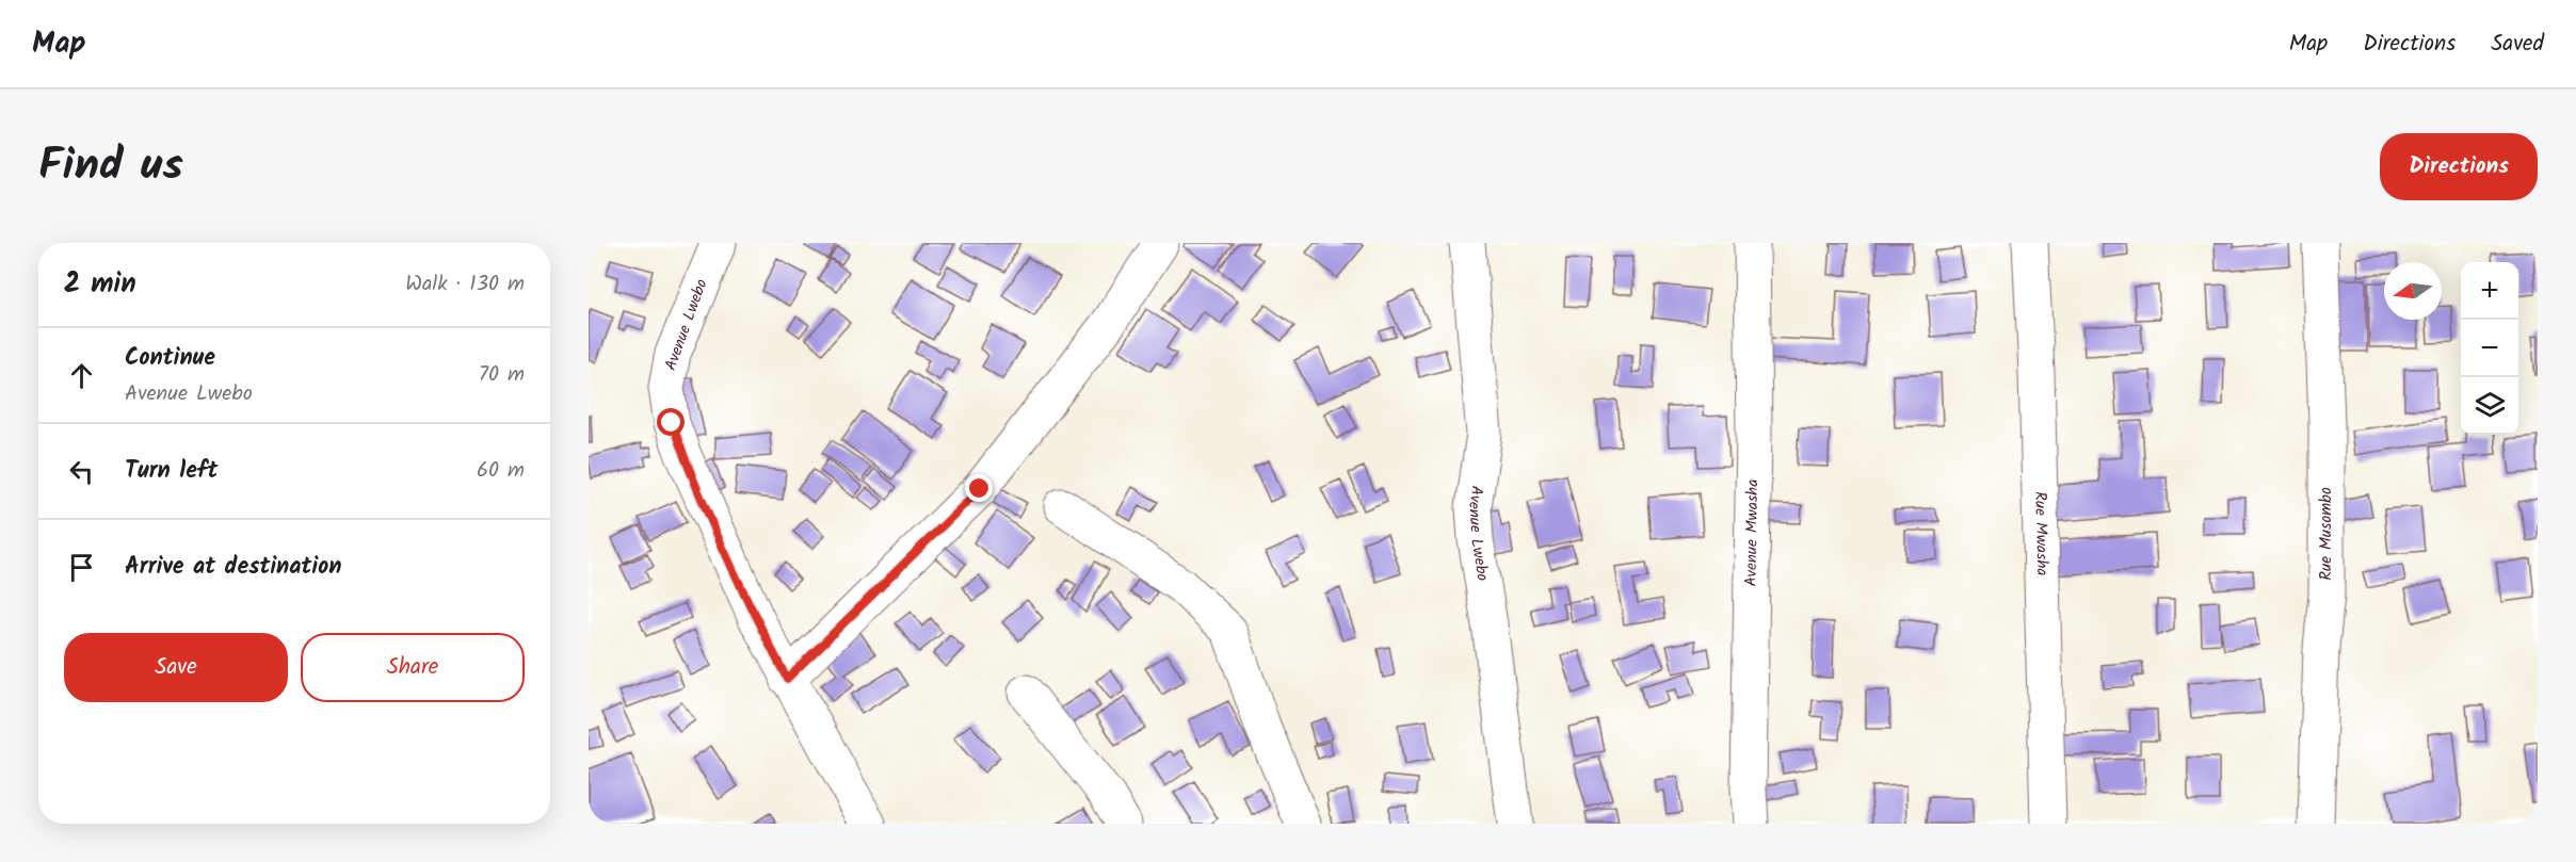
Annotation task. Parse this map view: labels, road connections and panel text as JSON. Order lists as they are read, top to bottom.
{
  "streets": {
    "street": [
      "Avenue Lwebo",
      "Rue Mwasha",
      "Avenue Mwasha",
      "Rue Musombo"
    ]
  },
  "north": "left",
  "page": {
    "header": "Map",
    "nav": ["Map", "Directions", "Saved"],
    "title": "Find us",
    "buttons": [
      "Directions",
      ["Save", "Share"]
    ],
    "heading": ["2 min", "Walk · 130 m"],
    "map_buttons": ["+", "−"],
    "list": [
      ["Continue", "Avenue Lwebo", "70 m"],
      ["Turn left", "60 m"],
      "Arrive at destination"
    ]
  }
}
